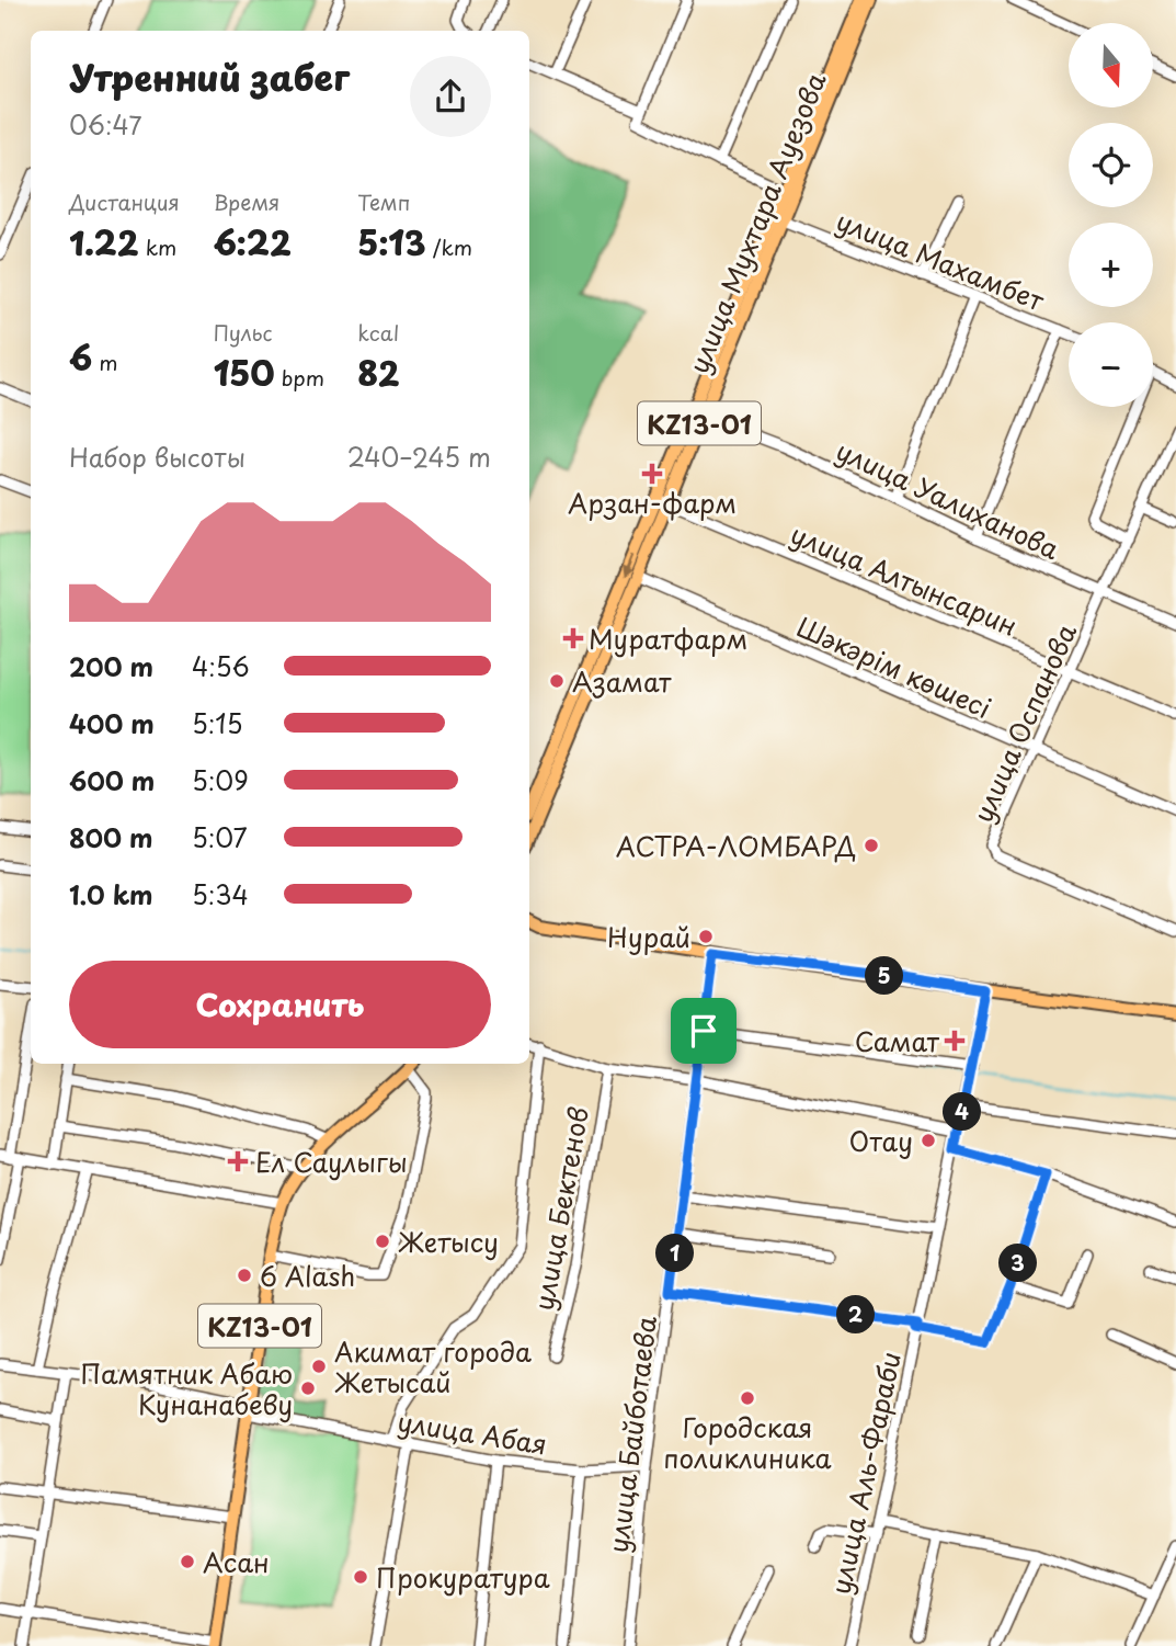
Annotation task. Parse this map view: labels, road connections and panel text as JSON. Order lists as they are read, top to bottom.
{
  "streets": {
    "main road": ["улица Мухтара Ауезова", "KZ13-01"],
    "street": [
      "улица Махамбет",
      "улица Уалиханова",
      "улица Алтынсарин",
      "Шәкәрім көшесі",
      "улица Оспанова",
      "улица Бектенов",
      "улица Абая",
      "улица Байботаева",
      "улица Аль-Фараби"
    ]
  },
  "crossings": [
    ["улица Мухтара Ауезова", "улица Махамбет"],
    ["улица Мухтара Ауезова", "улица Уалиханова"],
    ["улица Мухтара Ауезова", "улица Алтынсарин"],
    ["улица Мухтара Ауезова", "Шәкәрім көшесі"],
    ["KZ13-01", "улица Абая"],
    ["улица Уалиханова", "улица Оспанова"],
    ["улица Алтынсарин", "улица Оспанова"],
    ["Шәкәрім көшесі", "улица Оспанова"],
    ["улица Абая", "улица Байботаева"]
  ],
  "places": {
    "health": [
      "Арзан-фарм",
      "Муратфарм",
      "Самат",
      "Ел Саулыгы"
    ],
    "other": [
      "Азамат",
      "АСТРА-ЛОМБАРД",
      "Нурай",
      "Отау",
      "Жетысу",
      "6 Alash",
      "Акимат города Жетысай",
      "Памятник Абаю Кунанабеву",
      "Городская поликлиника",
      "Асан",
      "Прокуратура"
    ]
  },
  "north": "bottom",
  "page": {
    "map_buttons": ["+", "−"],
    "heading": ["Утренний забег", "06:47"],
    "stats": [
      ["Дистанция", "1.22 km"],
      ["Время", "6:22"],
      ["Темп", "5:13 /km"],
      ["6 m"],
      ["Пульс", "150 bpm"],
      ["kcal", "82"]
    ],
    "chart": ["Набор высоты", "240–245 m"],
    "list": [
      {
        "name": "200 m",
        "note": "4:56"
      },
      {
        "name": "400 m",
        "note": "5:15"
      },
      {
        "name": "600 m",
        "note": "5:09"
      },
      {
        "name": "800 m",
        "note": "5:07"
      },
      {
        "name": "1.0 km",
        "note": "5:34"
      }
    ],
    "buttons": "Сохранить",
    "pins": [
      "5",
      "4",
      "1",
      "3",
      "2"
    ]
  }
}
